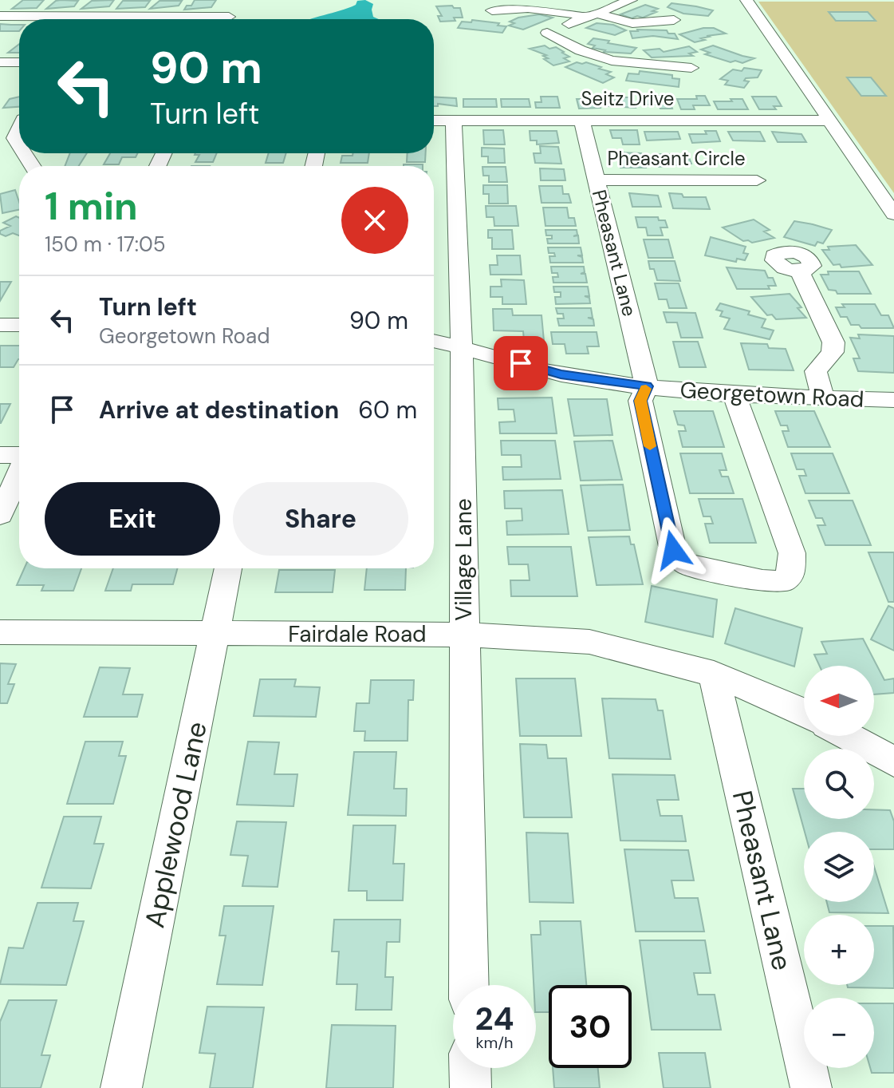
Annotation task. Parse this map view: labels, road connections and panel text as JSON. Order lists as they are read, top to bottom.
{
  "streets": {
    "street": [
      "Seitz Drive",
      "Pheasant Circle",
      "Pheasant Lane",
      "Georgetown Road",
      "Village Lane",
      "Fairdale Road",
      "Applewood Lane"
    ]
  },
  "crossings": [
    ["Seitz Drive", "Pheasant Lane"],
    ["Seitz Drive", "Village Lane"],
    ["Pheasant Circle", "Pheasant Lane"],
    ["Pheasant Lane", "Georgetown Road"],
    ["Pheasant Lane", "Fairdale Road"],
    ["Georgetown Road", "Village Lane"],
    ["Village Lane", "Fairdale Road"],
    ["Fairdale Road", "Applewood Lane"]
  ],
  "north": "left",
  "page": {
    "turn": ["90 m", "Turn left"],
    "heading": ["1 min", "150 m · 17:05"],
    "list": [
      {
        "name": "Turn left",
        "note": "Georgetown Road",
        "value": "90 m"
      },
      {
        "name": "Arrive at destination",
        "value": "60 m"
      }
    ],
    "buttons": ["Exit", "Share"],
    "map_buttons": ["+", "−"],
    "speed": "24 km/h",
    "limit": "30"
  }
}
